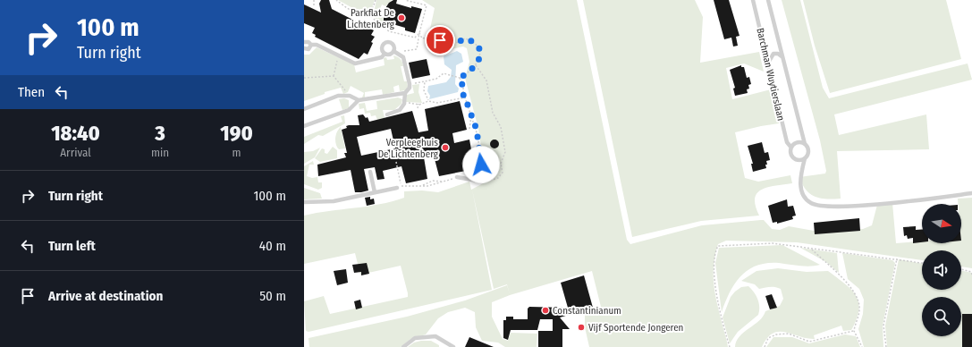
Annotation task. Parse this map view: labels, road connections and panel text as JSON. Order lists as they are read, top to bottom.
{
  "streets": {
    "lane": ["Barchman Wuytierslaan"]
  },
  "places": [
    "Parkflat De Lichtenberg",
    "Verpleeghuis De Lichtenberg",
    "Constantinianum",
    "Vijf Sportende Jongeren"
  ],
  "north": "right",
  "page": {
    "turn": ["100 m", "Turn right"],
    "then": "Then",
    "eta": [
      "18:40",
      "Arrival",
      "3",
      "min",
      "190",
      "m"
    ],
    "list": [
      {
        "name": "Turn right",
        "value": "100 m"
      },
      {
        "name": "Turn left",
        "value": "40 m"
      },
      {
        "name": "Arrive at destination",
        "value": "50 m"
      }
    ]
  }
}
